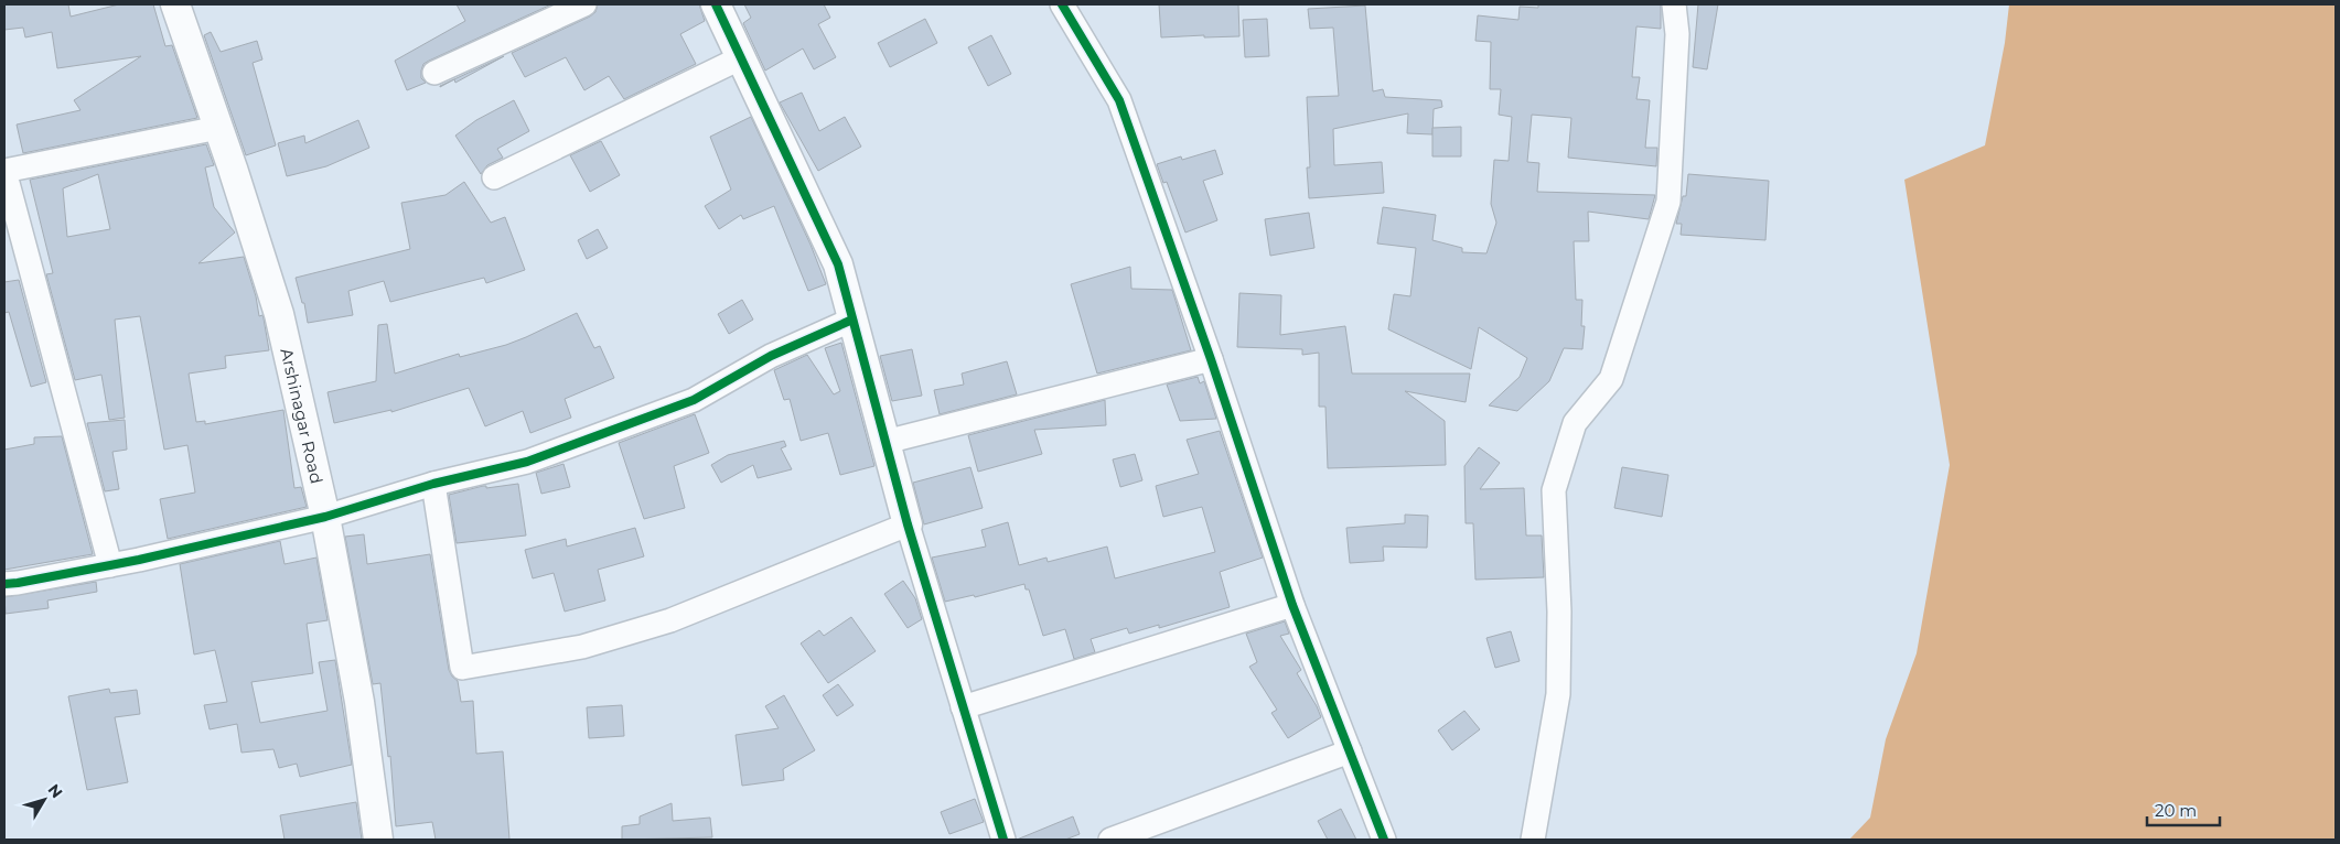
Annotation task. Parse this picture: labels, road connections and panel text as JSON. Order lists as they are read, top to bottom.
{
  "streets": {
    "street": ["Arshinagar Road"]
  },
  "scale_bar": "20 m",
  "north": "top right"
}
